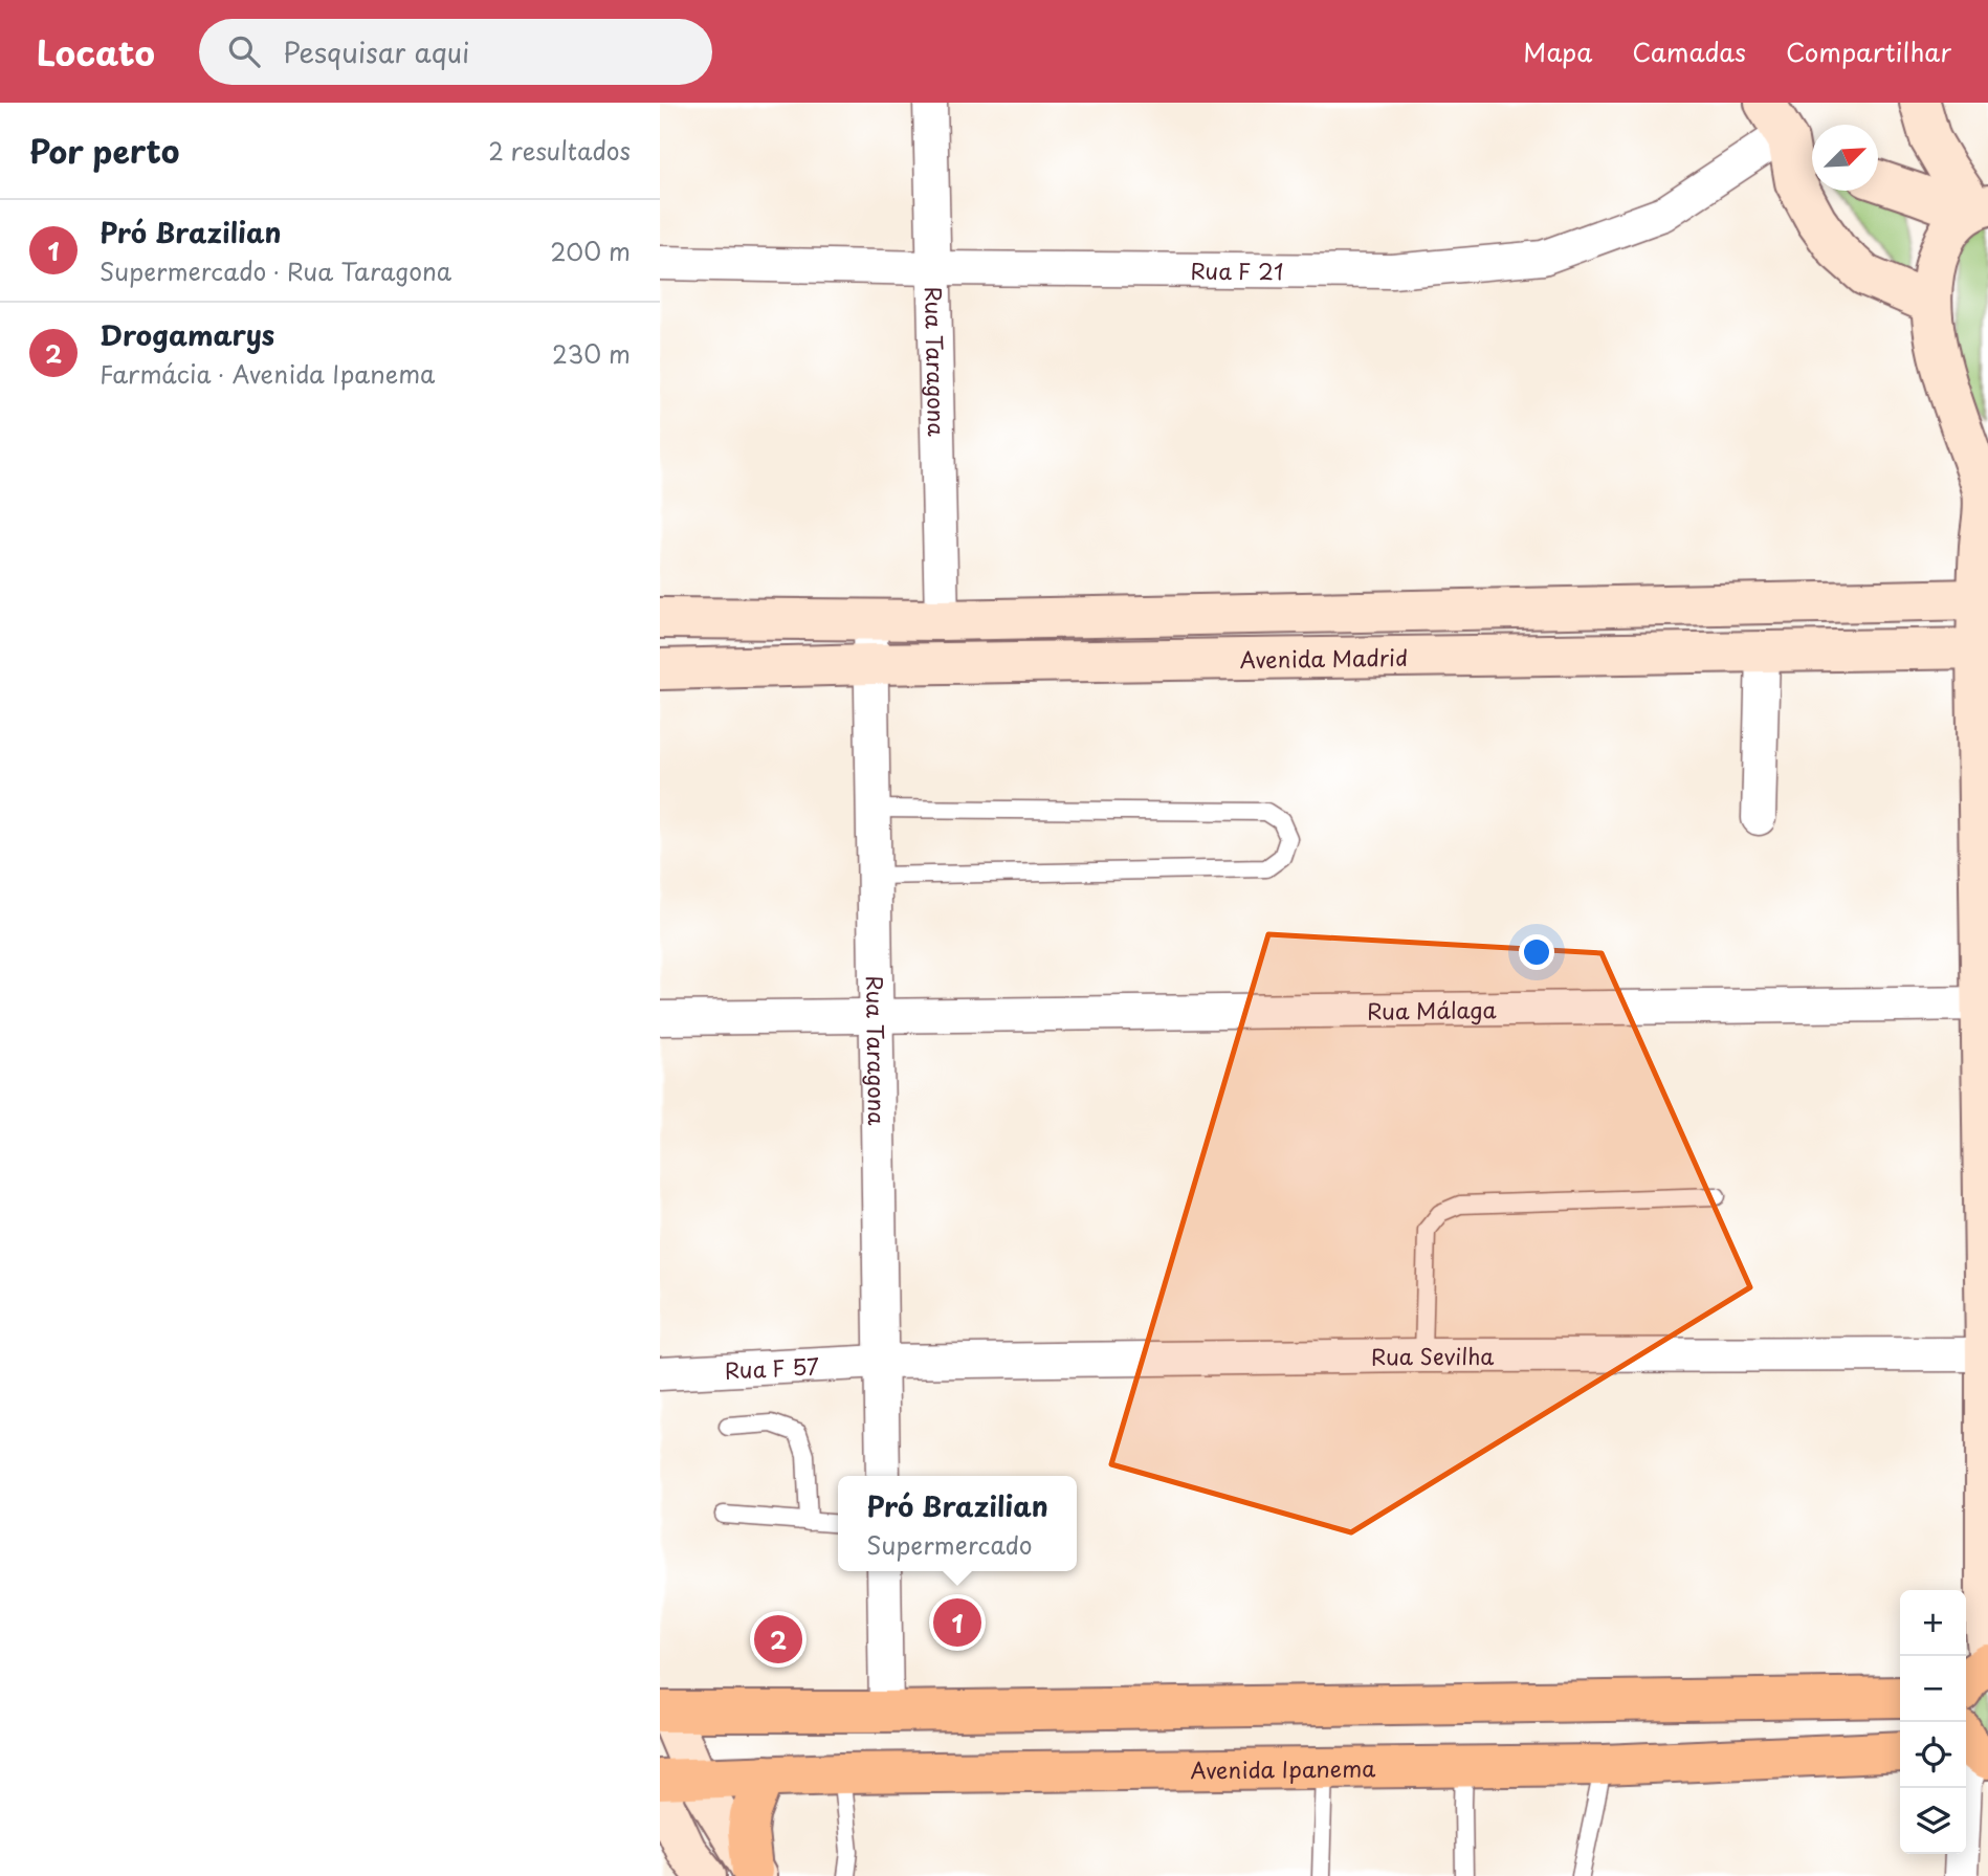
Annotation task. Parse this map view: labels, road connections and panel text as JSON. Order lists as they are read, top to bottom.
{
  "streets": {
    "main road": ["Avenida Madrid", "Avenida Ipanema"],
    "street": [
      "Rua F 21",
      "Rua Taragona",
      "Rua Málaga",
      "Rua Sevilha",
      "Rua F 57"
    ]
  },
  "crossings": [
    ["Rua F 21", "Rua Taragona"],
    ["Rua Taragona", "Avenida Madrid"],
    ["Rua Taragona", "Rua Málaga"],
    ["Rua Taragona", "Rua Sevilha"],
    ["Rua Taragona", "Rua F 57"],
    ["Rua Sevilha", "Rua F 57"]
  ],
  "north": "top right",
  "page": {
    "header": "Locato",
    "search": "Pesquisar aqui",
    "nav": ["Mapa", "Camadas", "Compartilhar"],
    "heading": ["Por perto", "2 resultados"],
    "list": [
      {
        "mark": "1",
        "name": "Pró Brazilian",
        "note": "Supermercado · Rua Taragona",
        "value": "200 m"
      },
      {
        "mark": "2",
        "name": "Drogamarys",
        "note": "Farmácia · Avenida Ipanema",
        "value": "230 m"
      }
    ],
    "popup": ["Pró Brazilian", "Supermercado"],
    "map_buttons": ["+", "−"],
    "pins": ["1", "2"]
  }
}
